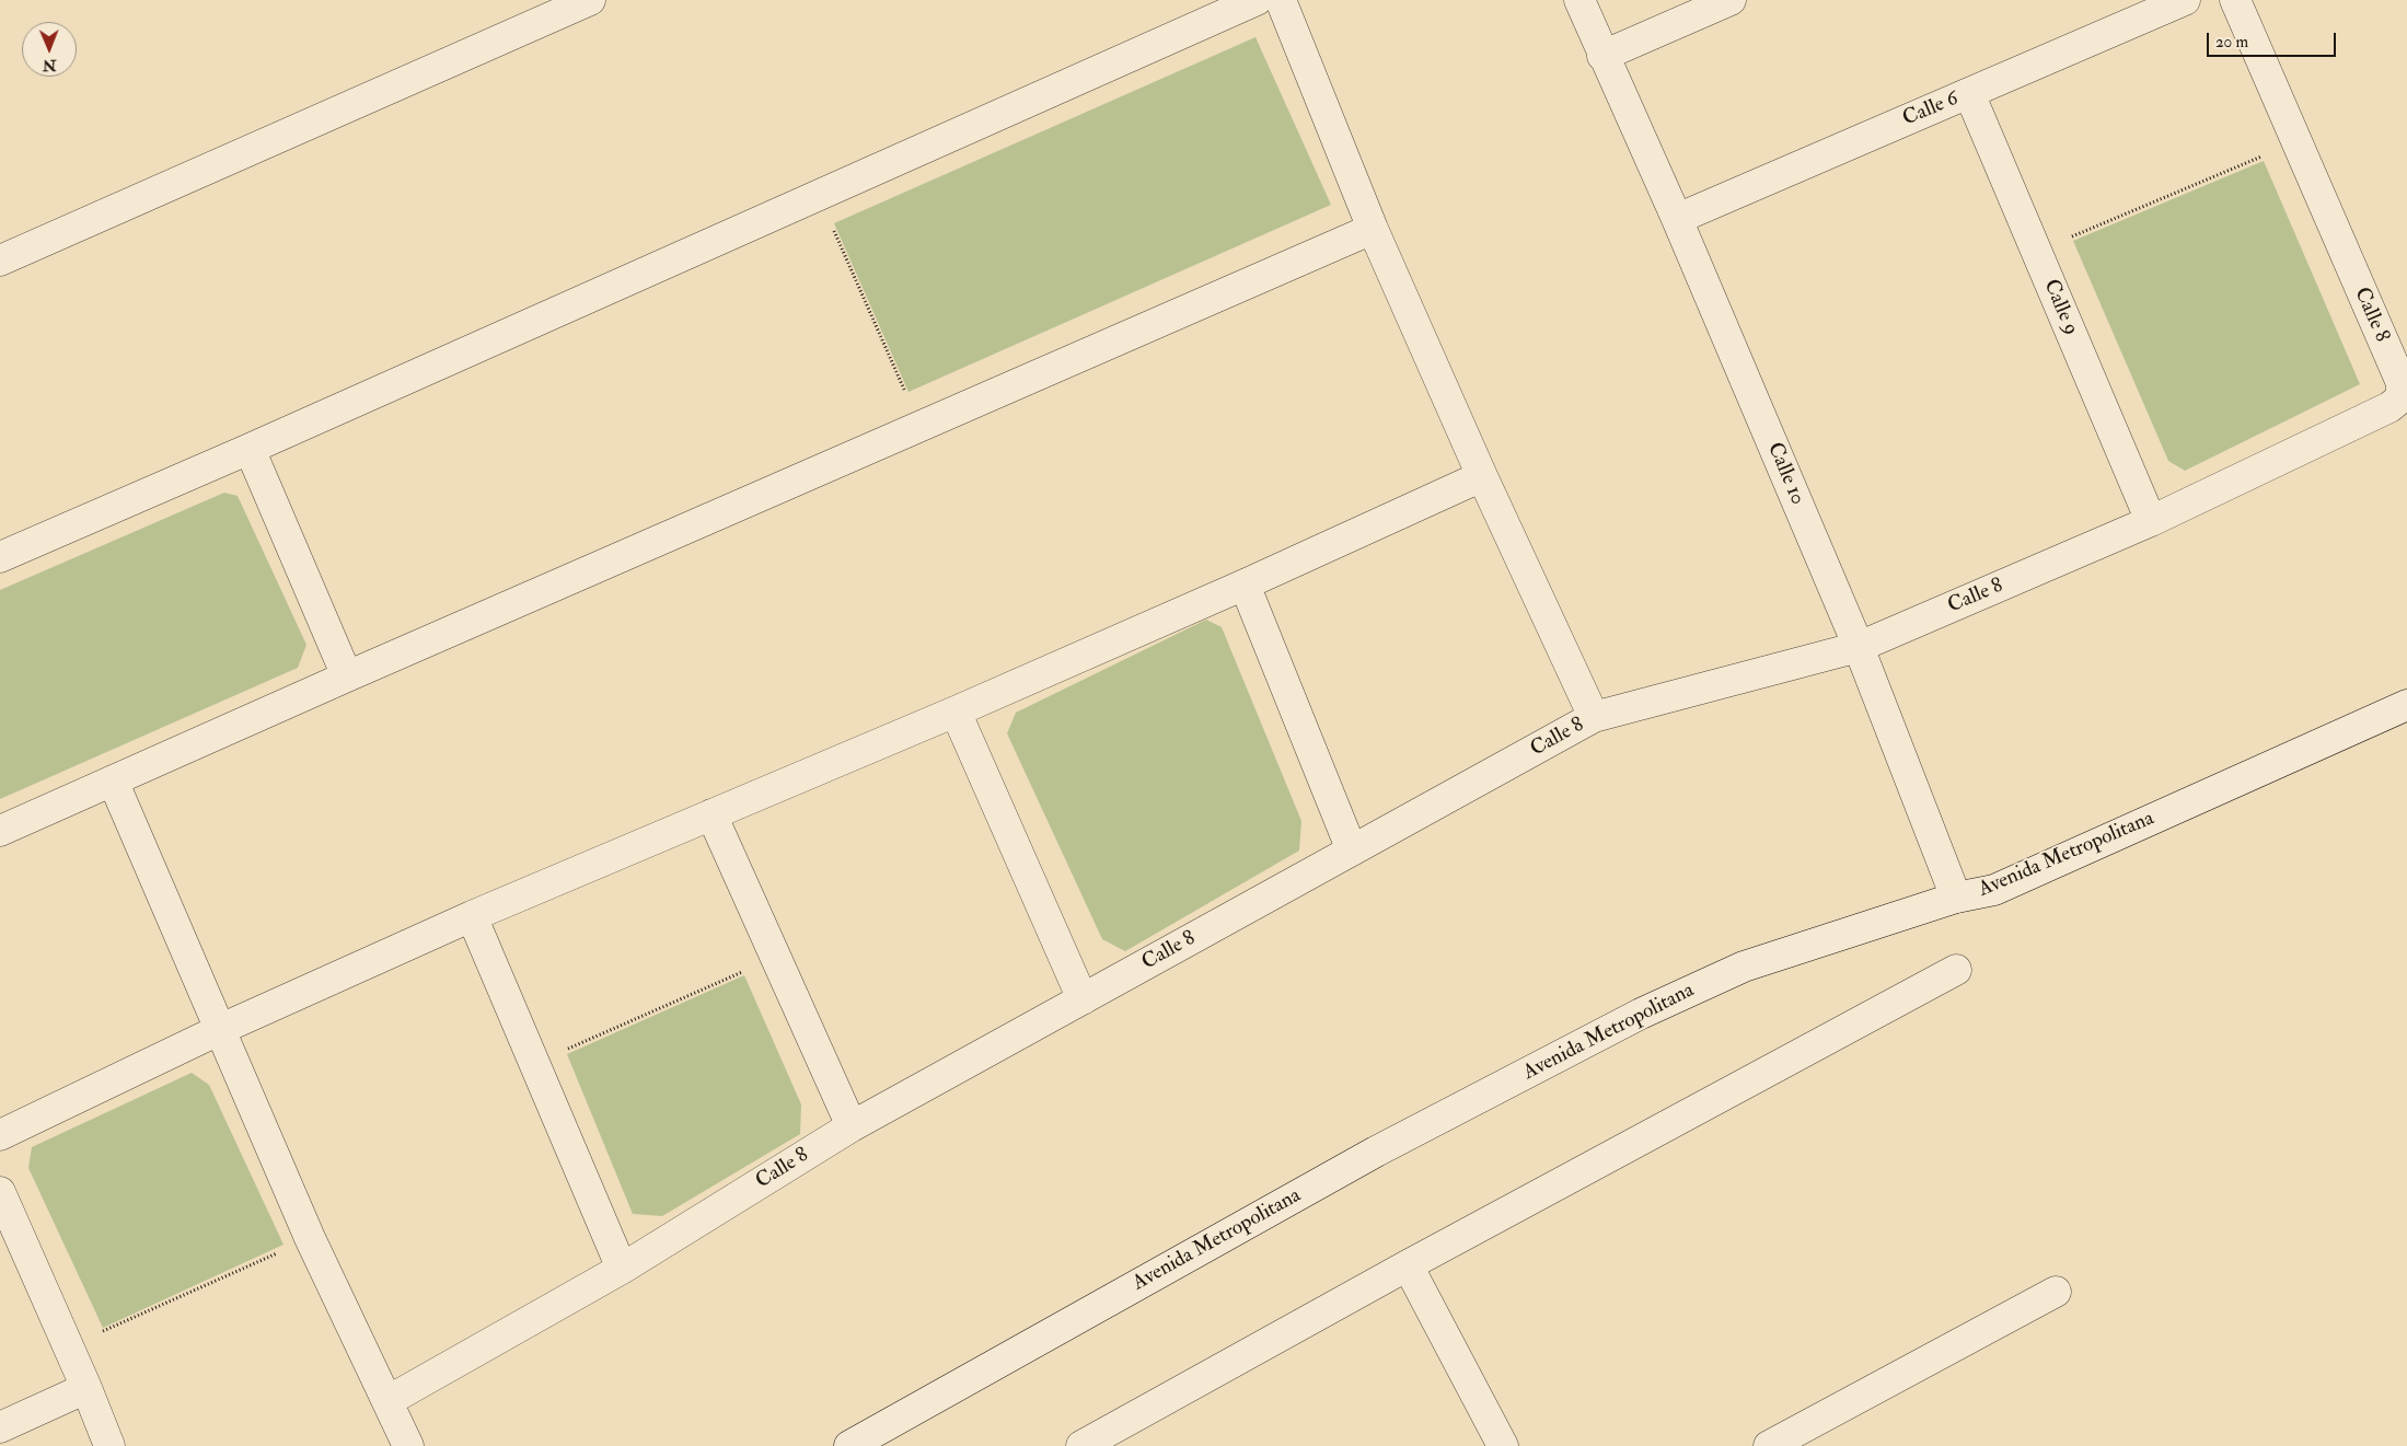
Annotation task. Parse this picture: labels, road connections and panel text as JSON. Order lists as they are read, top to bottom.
{
  "streets": {
    "street": [
      "Calle 6",
      "Calle 9",
      "Calle 8",
      "Calle 10",
      "Avenida Metropolitana"
    ]
  },
  "crossings": [
    ["Calle 6", "Calle 9"],
    ["Calle 6", "Calle 10"],
    ["Calle 9", "Calle 8"],
    ["Calle 8", "Calle 10"],
    ["Calle 10", "Avenida Metropolitana"]
  ],
  "scale_bar": "20 m",
  "north": "bottom"
}
